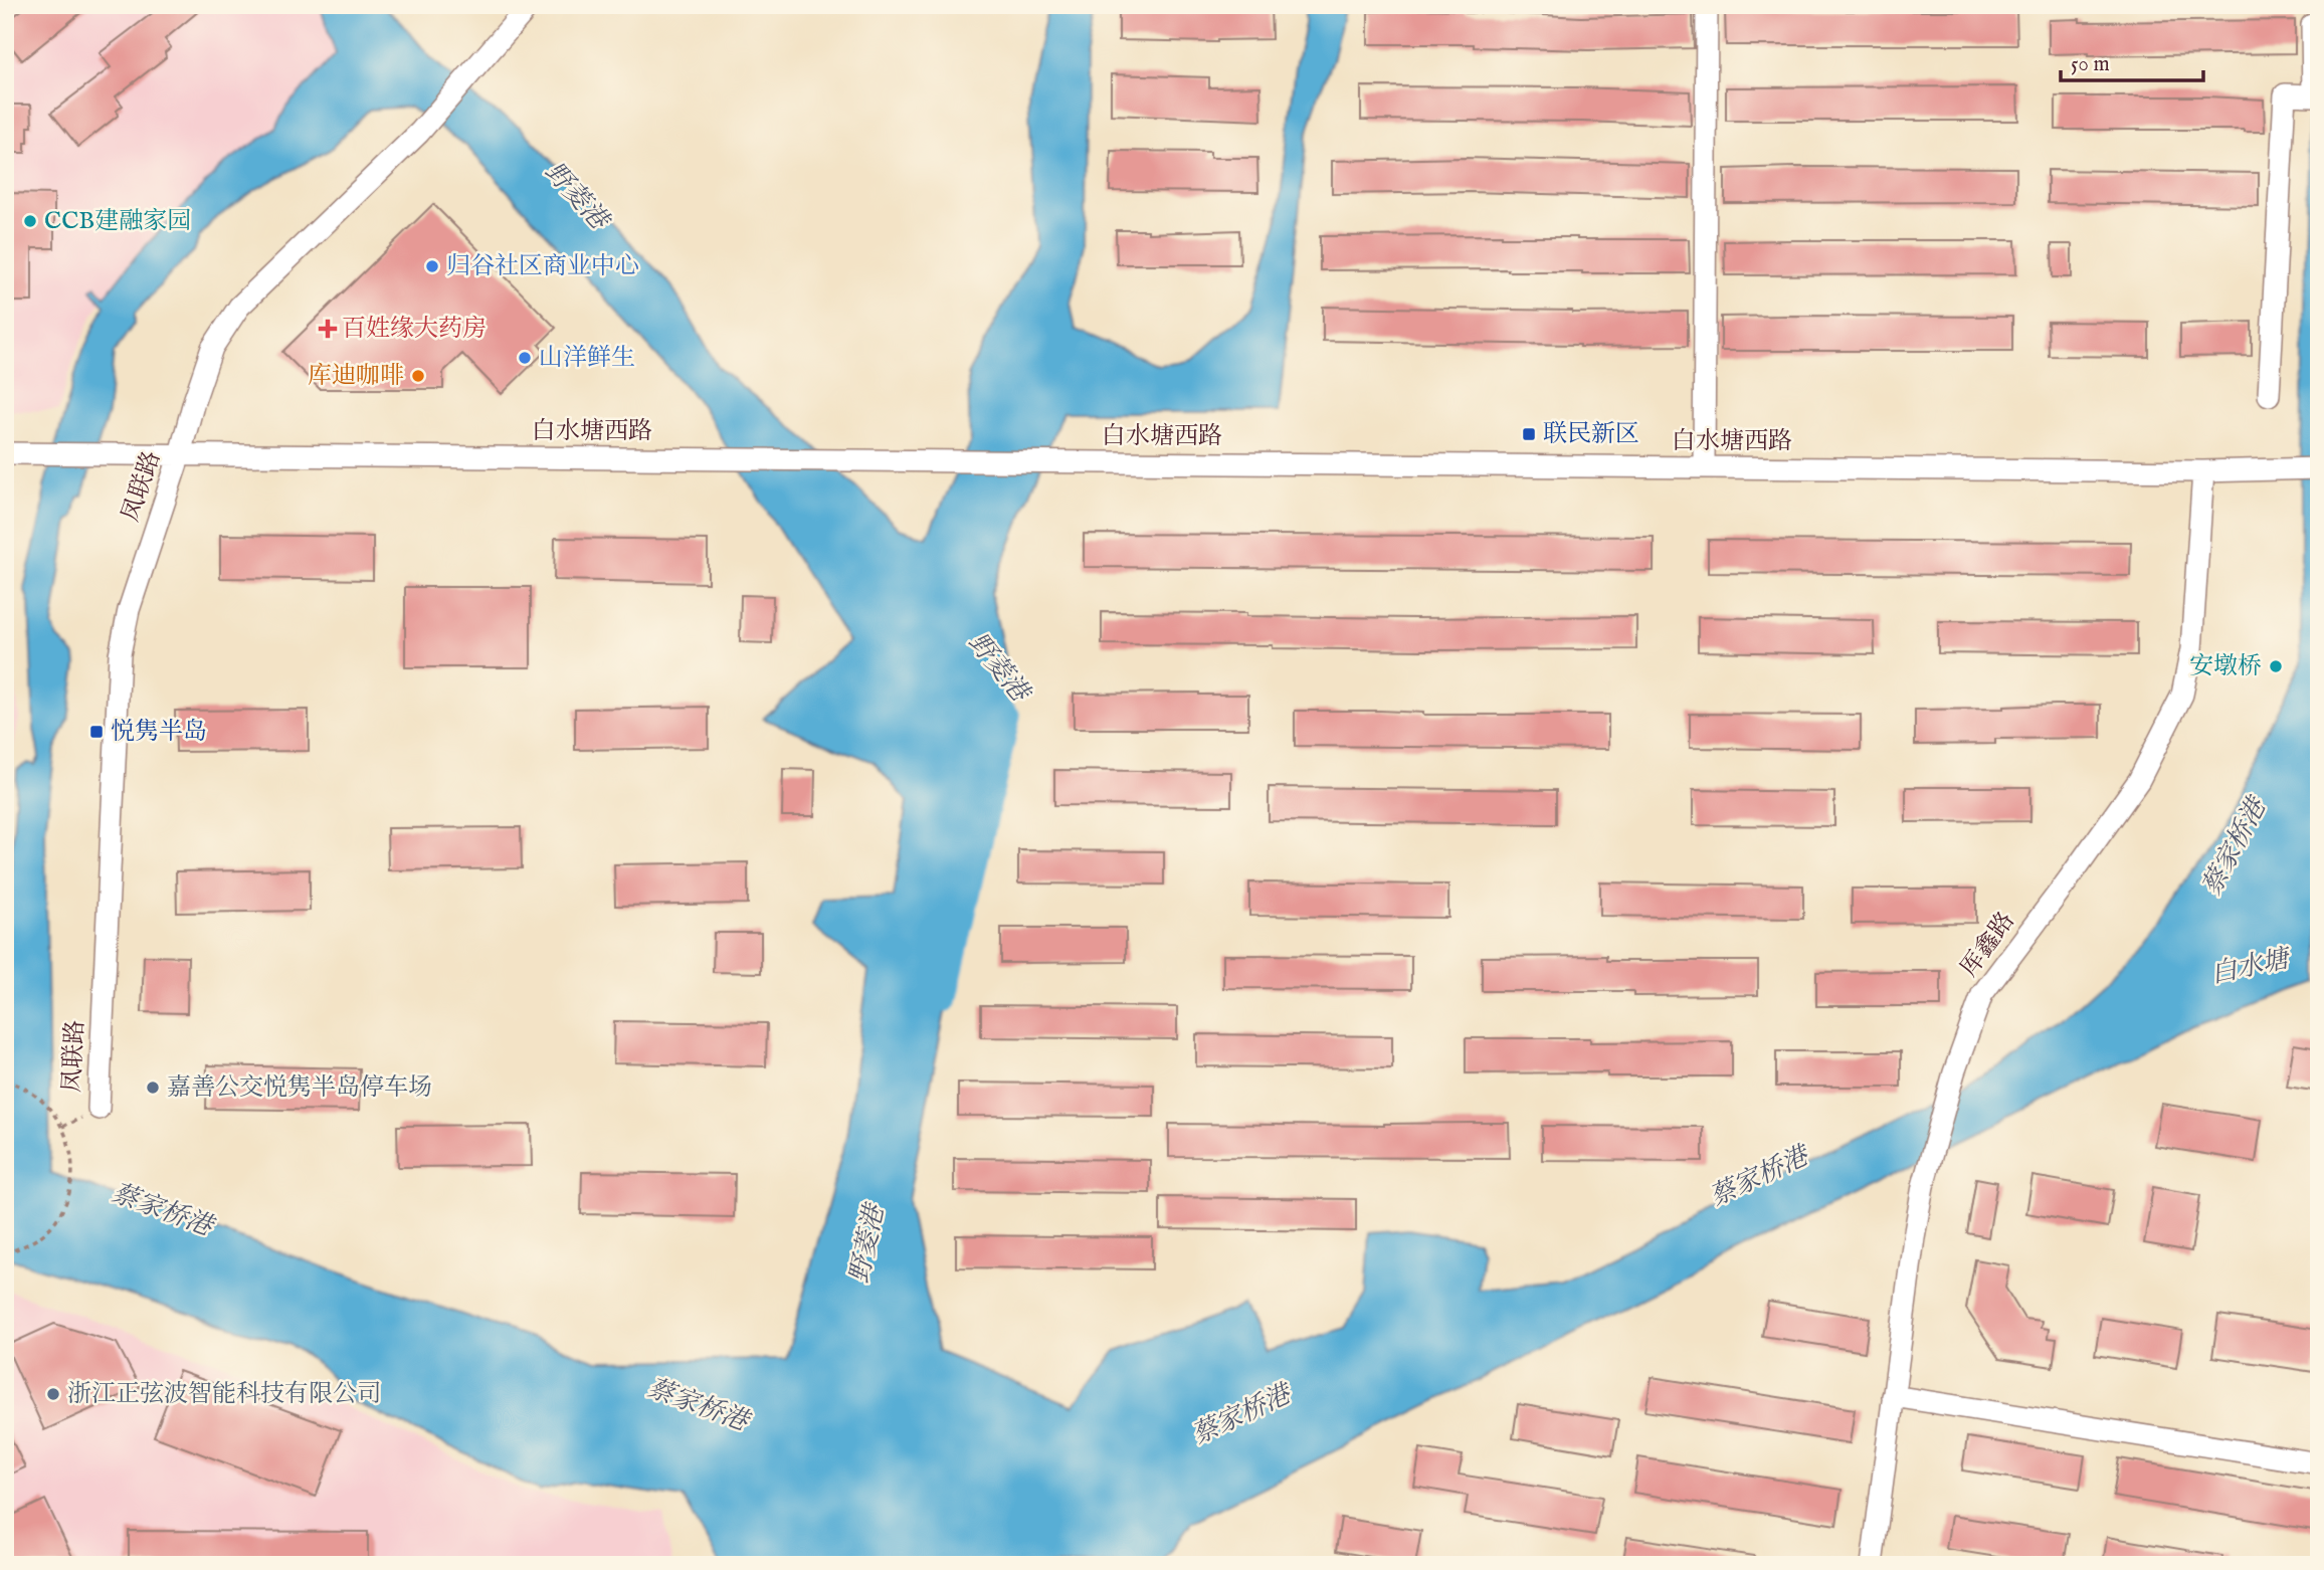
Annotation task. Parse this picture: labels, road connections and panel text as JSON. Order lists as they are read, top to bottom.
{
  "streets": {
    "street": ["白水塘西路", "凤联路", "厍鑫路"]
  },
  "crossings": [
    ["白水塘西路", "凤联路"],
    ["白水塘西路", "厍鑫路"]
  ],
  "water": ["野菱港", "蔡家桥港", "白水塘"],
  "places": {
    "other": [
      "CCB建融家园",
      "归谷社区商业中心",
      "山洋鲜生",
      "库迪咖啡",
      "安墩桥",
      "嘉善公交悦隽半岛停车场",
      "浙江正弦波智能科技有限公司"
    ],
    "health": ["百姓缘大药房"],
    "transit": ["联民新区", "悦隽半岛"]
  },
  "scale_bar": "50 m"
}
